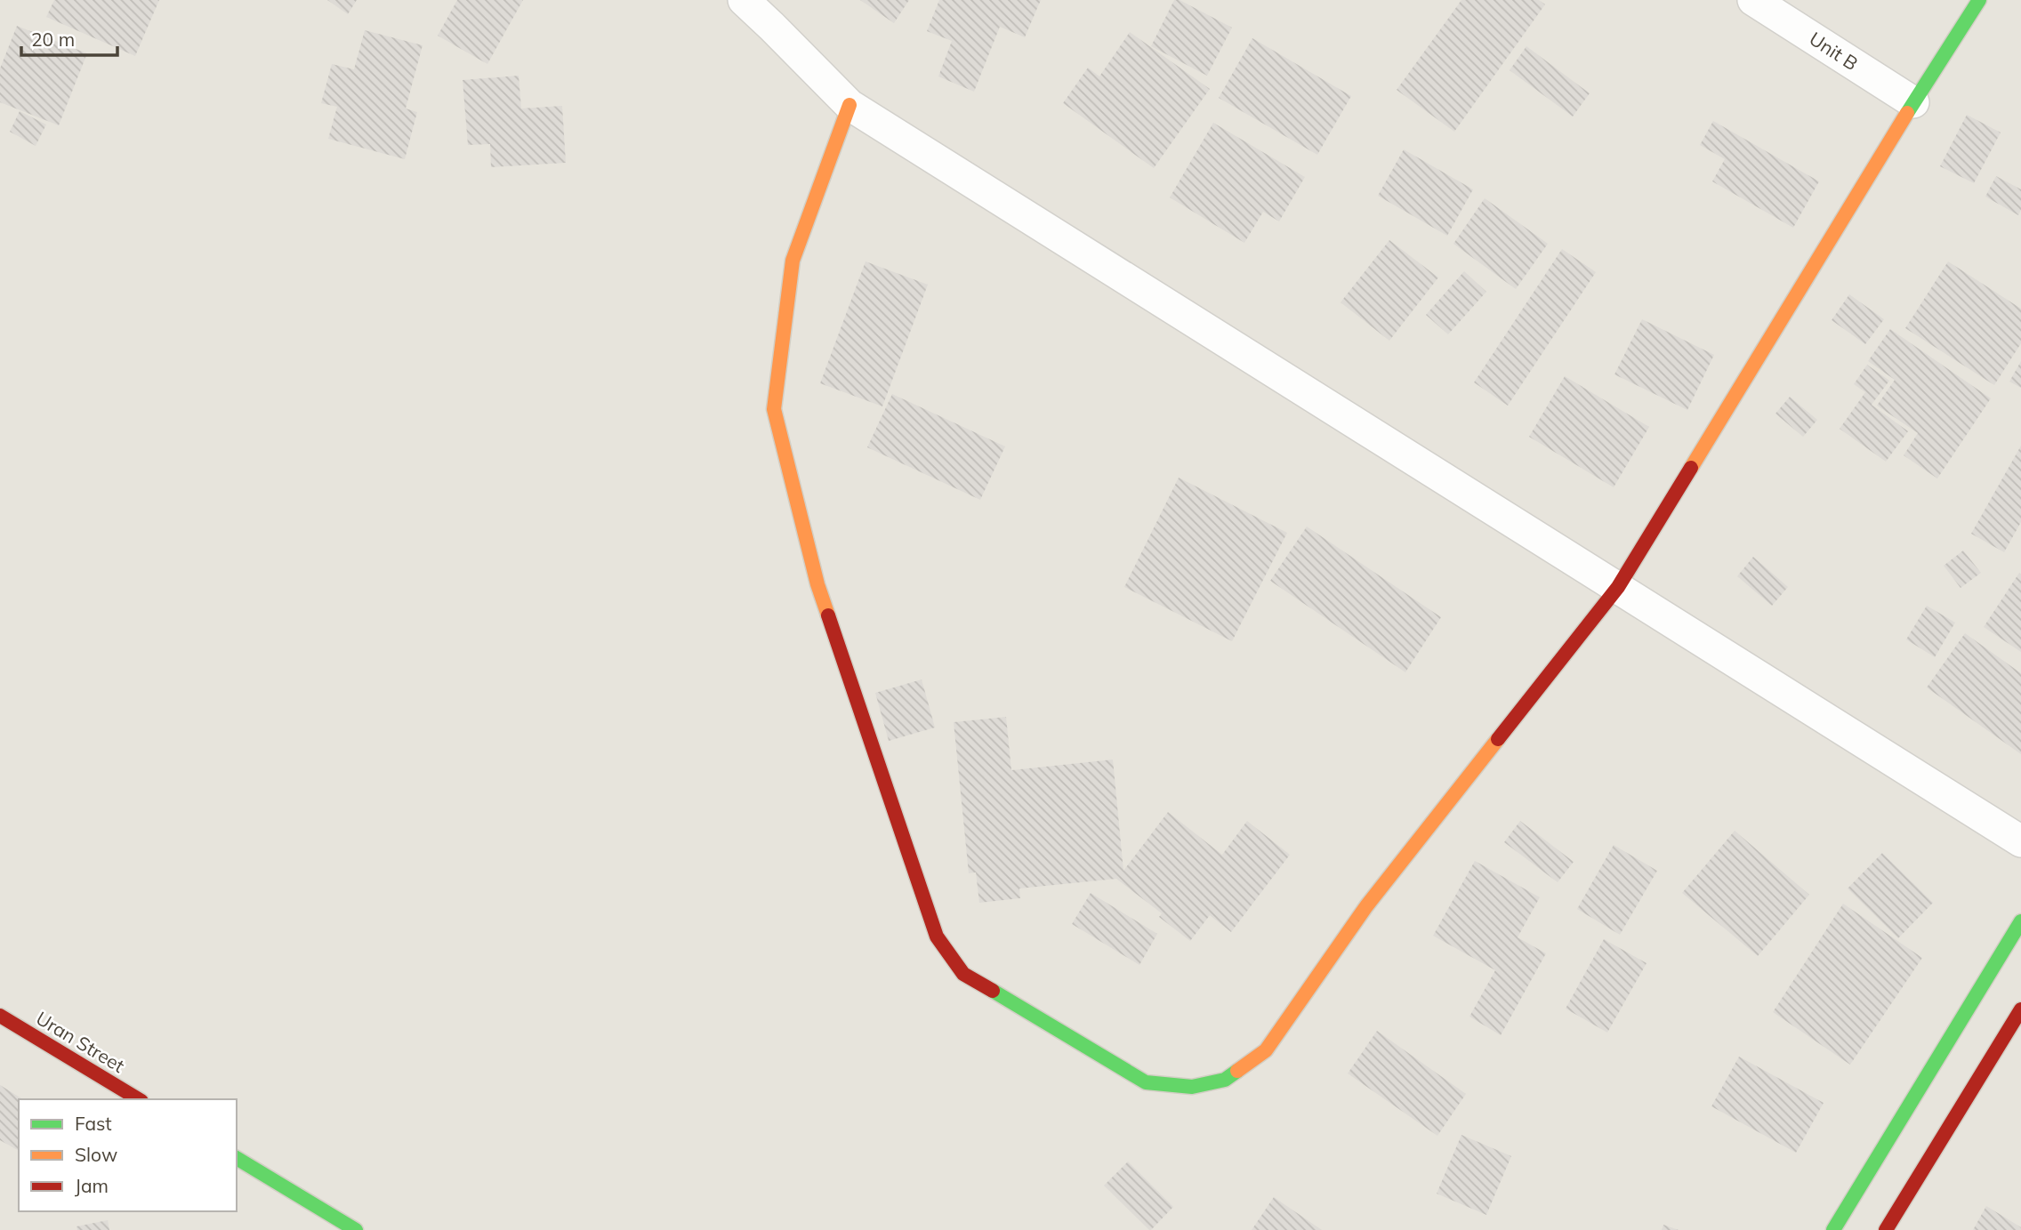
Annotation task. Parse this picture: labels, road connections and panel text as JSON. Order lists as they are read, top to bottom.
{
  "streets": {
    "street": ["Unit B", "Uran Street"]
  },
  "legend": ["Fast", "Slow", "Jam"],
  "scale_bar": "20 m"
}
